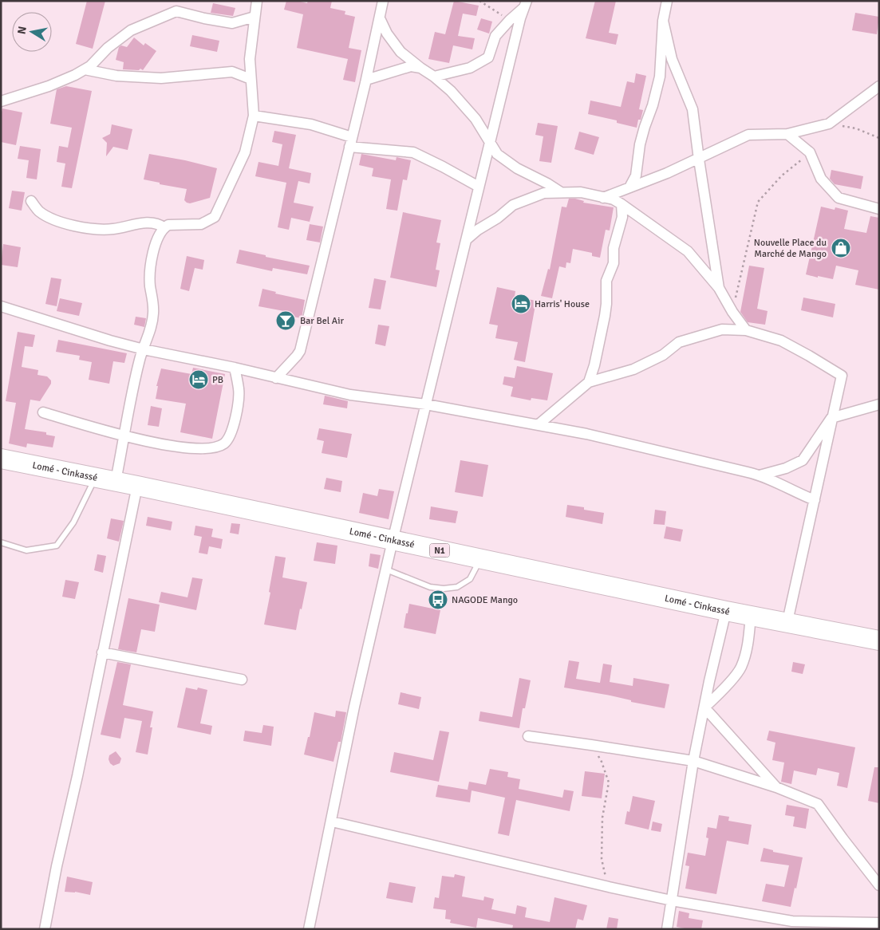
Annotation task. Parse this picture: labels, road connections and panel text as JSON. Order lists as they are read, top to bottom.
{
  "streets": {
    "highway": ["Lomé - Cinkassé", "N1"]
  },
  "places": {
    "shop": ["Nouvelle Place du Marché de Mango"],
    "hotel": ["Harris' House", "PB"],
    "bar": ["Bar Bel Air"],
    "bus stop": ["NAGODE Mango"]
  },
  "north": "left"
}
